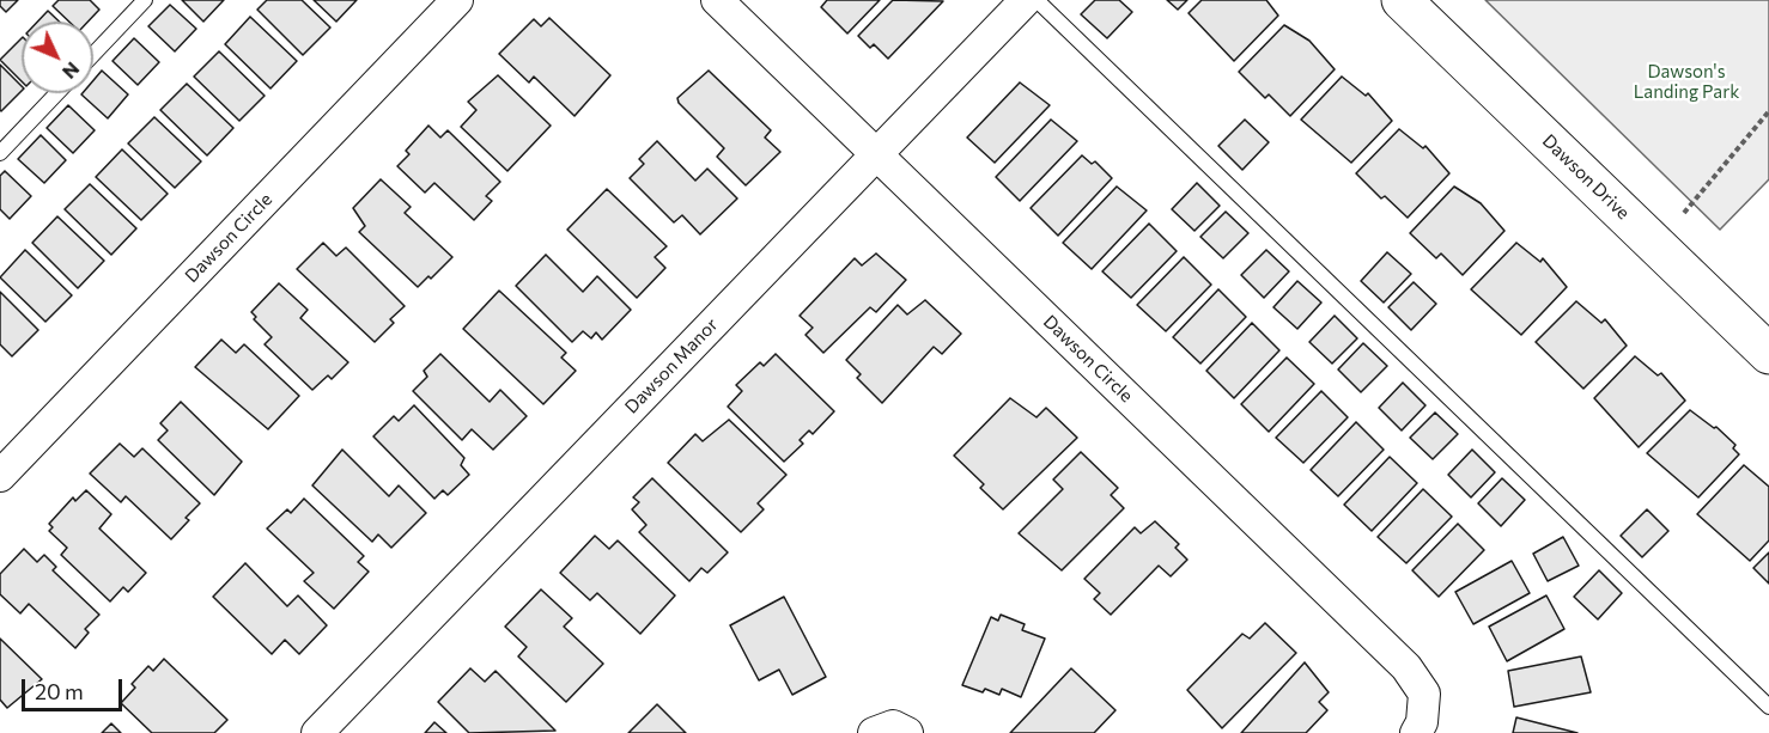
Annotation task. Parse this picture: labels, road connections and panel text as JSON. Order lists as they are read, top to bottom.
{
  "streets": {
    "street": ["Dawson Drive", "Dawson Circle", "Dawson Manor"]
  },
  "crossings": [
    ["Dawson Circle", "Dawson Manor"]
  ],
  "parks": ["Dawson's Landing Park"],
  "scale_bar": "20 m",
  "north": "bottom right"
}
